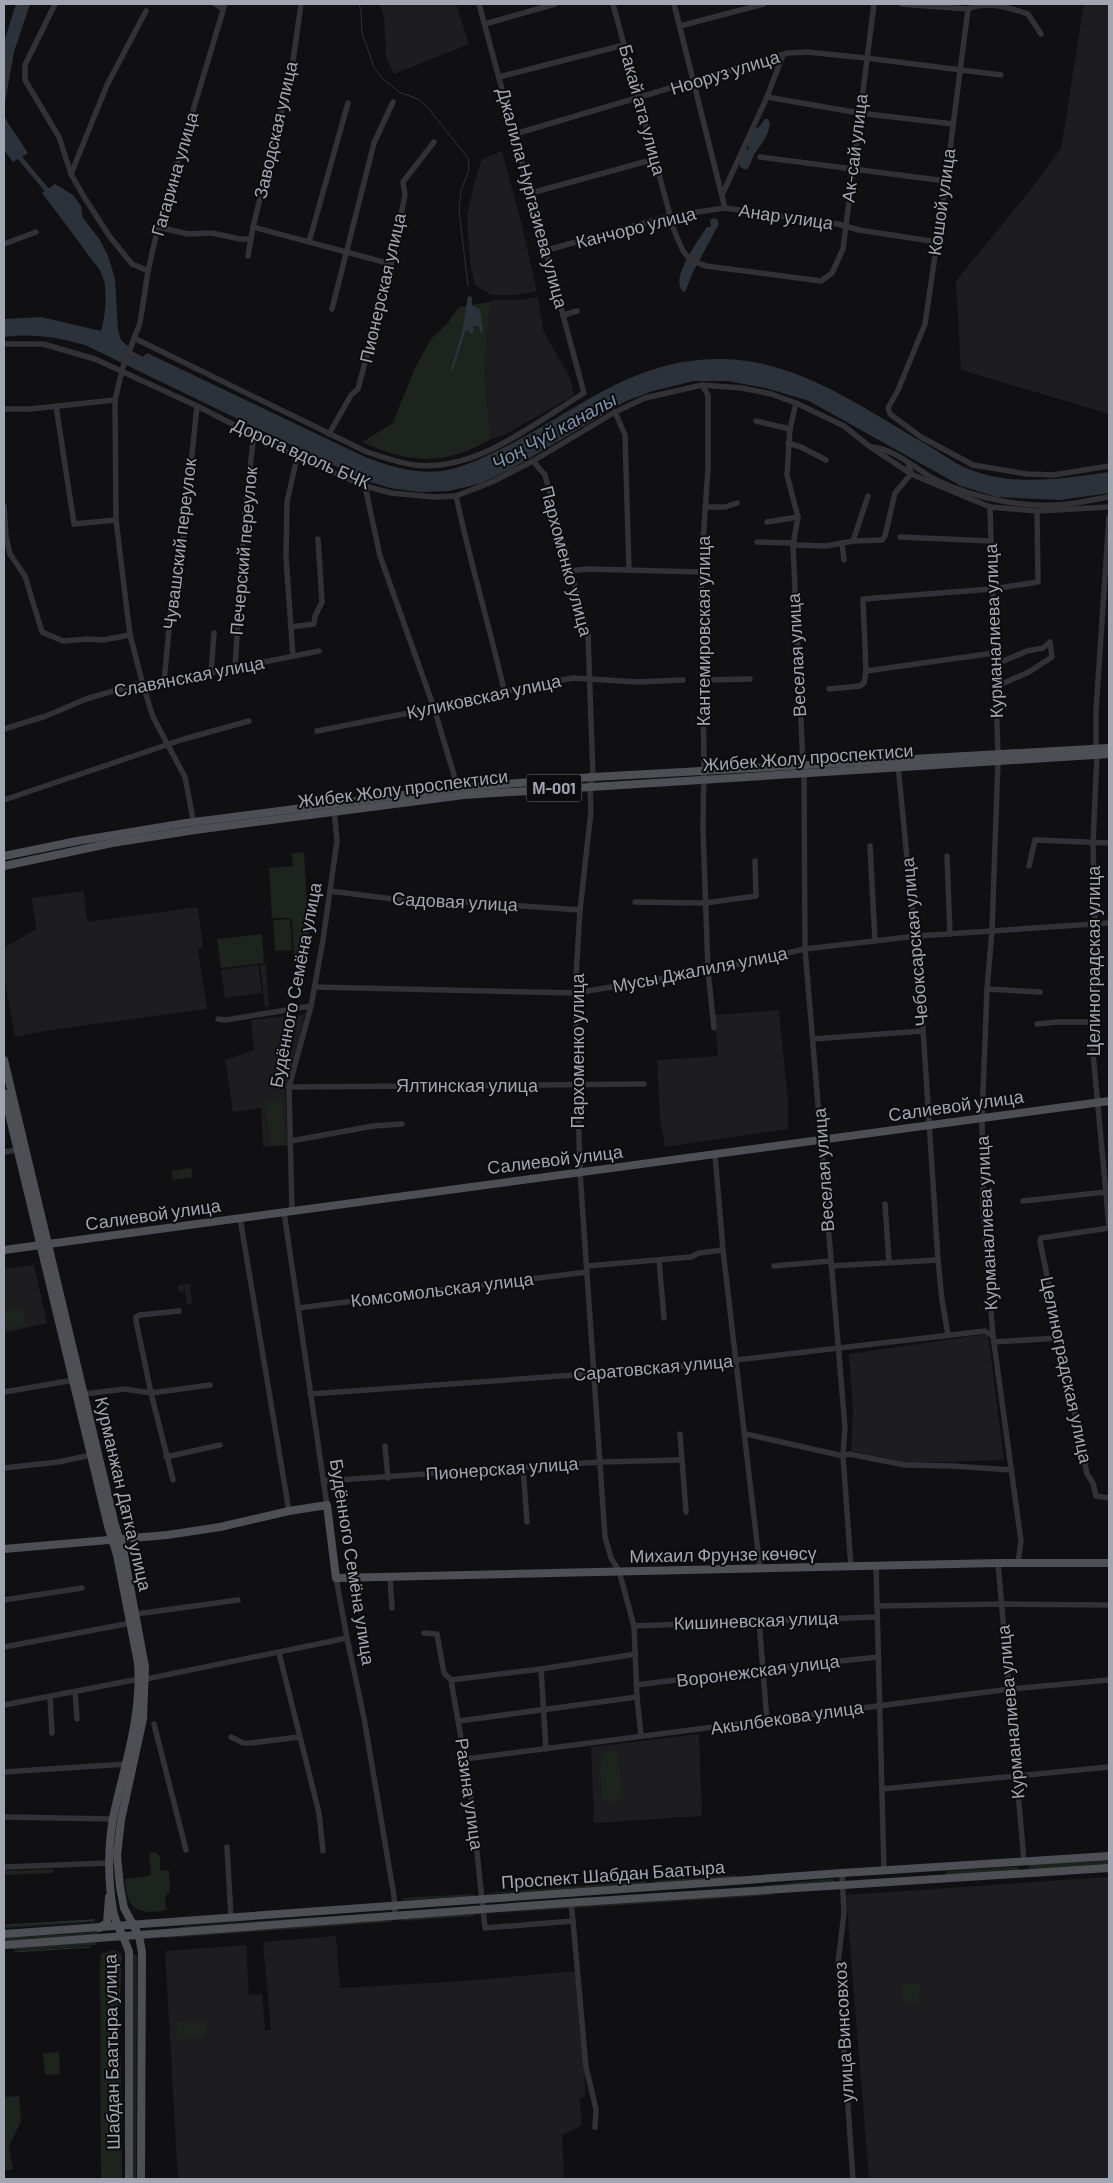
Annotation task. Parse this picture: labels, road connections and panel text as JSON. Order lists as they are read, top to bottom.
{
  "streets": {
    "main road": [
      "Жибек Жолу проспектиси",
      "М-001",
      "Будённого Семёна улица",
      "Салиевой улица",
      "Курманжан Датка улица",
      "Михаил Фрунзе көчөсү",
      "Проспект Шабдан Баатыра",
      "Шабдан Баатыра улица"
    ],
    "street": [
      "Нооруз улица",
      "Бакай ата улица",
      "Заводская улица",
      "Ак-сай улица",
      "Гагарина улица",
      "Джалила Нургазиева улица",
      "Кошой улица",
      "Анар улица",
      "Канчоро улица",
      "Пионерская улица",
      "Дорога вдоль БЧК",
      "Чувашский переулок",
      "Печерский переулок",
      "Пархоменко улица",
      "Кантемировская улица",
      "Курманалиева улица",
      "Веселая улица",
      "Славянская улица",
      "Куликовская улица",
      "Садовая улица",
      "Чебоксарская улица",
      "Целиноградская улица",
      "Мусы Джалиля улица",
      "Ялтинская улица",
      "Комсомольская улица",
      "Саратовская улица",
      "Кишиневская улица",
      "Воронежская улица",
      "Акылбекова улица",
      "Разина улица",
      "улица Винсовхоз"
    ]
  },
  "crossings": [
    ["Нооруз улица", "Бакай ата улица"],
    ["Нооруз улица", "Ак-сай улица"],
    ["Нооруз улица", "Джалила Нургазиева улица"],
    ["Нооруз улица", "Кошой улица"],
    ["Нооруз улица", "Анар улица"],
    ["Бакай ата улица", "Ак-сай улица"],
    ["Бакай ата улица", "Канчоро улица"],
    ["Ак-сай улица", "Анар улица"],
    ["Ак-сай улица", "Канчоро улица"],
    ["Джалила Нургазиева улица", "Канчоро улица"],
    ["Джалила Нургазиева улица", "Пионерская улица"],
    ["Кошой улица", "Анар улица"],
    ["Анар улица", "Канчоро улица"],
    ["Пионерская улица", "Пархоменко улица"],
    ["Пионерская улица", "Будённого Семёна улица"],
    ["Дорога вдоль БЧК", "Чувашский переулок"],
    ["Дорога вдоль БЧК", "Печерский переулок"],
    ["Дорога вдоль БЧК", "Пархоменко улица"],
    ["Дорога вдоль БЧК", "Кантемировская улица"],
    ["Дорога вдоль БЧК", "Веселая улица"],
    ["Чувашский переулок", "Славянская улица"],
    ["Печерский переулок", "Славянская улица"],
    ["Пархоменко улица", "Куликовская улица"],
    ["Пархоменко улица", "Жибек Жолу проспектиси"],
    ["Пархоменко улица", "Садовая улица"],
    ["Пархоменко улица", "Мусы Джалиля улица"],
    ["Пархоменко улица", "Ялтинская улица"],
    ["Пархоменко улица", "Салиевой улица"],
    ["Пархоменко улица", "Комсомольская улица"],
    ["Пархоменко улица", "Саратовская улица"],
    ["Пархоменко улица", "Михаил Фрунзе көчөсү"],
    ["Пархоменко улица", "Кишиневская улица"],
    ["Пархоменко улица", "Воронежская улица"],
    ["Пархоменко улица", "Акылбекова улица"],
    ["Кантемировская улица", "Жибек Жолу проспектиси"],
    ["Кантемировская улица", "Мусы Джалиля улица"],
    ["Курманалиева улица", "Жибек Жолу проспектиси"],
    ["Курманалиева улица", "Мусы Джалиля улица"],
    ["Курманалиева улица", "Салиевой улица"],
    ["Курманалиева улица", "Саратовская улица"],
    ["Курманалиева улица", "Михаил Фрунзе көчөсү"],
    ["Курманалиева улица", "Акылбекова улица"],
    ["Курманалиева улица", "Проспект Шабдан Баатыра"],
    ["Веселая улица", "Жибек Жолу проспектиси"],
    ["Веселая улица", "Мусы Джалиля улица"],
    ["Веселая улица", "Салиевой улица"],
    ["Веселая улица", "Саратовская улица"],
    ["Веселая улица", "Михаил Фрунзе көчөсү"],
    ["Жибек Жолу проспектиси", "Чебоксарская улица"],
    ["Жибек Жолу проспектиси", "Целиноградская улица"],
    ["Жибек Жолу проспектиси", "Будённого Семёна улица"],
    ["Садовая улица", "Будённого Семёна улица"],
    ["Чебоксарская улица", "Мусы Джалиля улица"],
    ["Чебоксарская улица", "Салиевой улица"],
    ["Чебоксарская улица", "Саратовская улица"],
    ["Целиноградская улица", "Мусы Джалиля улица"],
    ["Целиноградская улица", "Салиевой улица"],
    ["Целиноградская улица", "Саратовская улица"],
    ["Мусы Джалиля улица", "Будённого Семёна улица"],
    ["Будённого Семёна улица", "Ялтинская улица"],
    ["Будённого Семёна улица", "Салиевой улица"],
    ["Будённого Семёна улица", "Комсомольская улица"],
    ["Будённого Семёна улица", "Саратовская улица"],
    ["Будённого Семёна улица", "Михаил Фрунзе көчөсү"],
    ["Будённого Семёна улица", "Проспект Шабдан Баатыра"],
    ["Салиевой улица", "Курманжан Датка улица"],
    ["Курманжан Датка улица", "Проспект Шабдан Баатыра"],
    ["Курманжан Датка улица", "Шабдан Баатыра улица"],
    ["Акылбекова улица", "Разина улица"],
    ["Разина улица", "Проспект Шабдан Баатыра"],
    ["Проспект Шабдан Баатыра", "улица Винсовхоз"],
    ["Проспект Шабдан Баатыра", "Шабдан Баатыра улица"]
  ],
  "water": ["Чоң Чүй каналы"]
}
